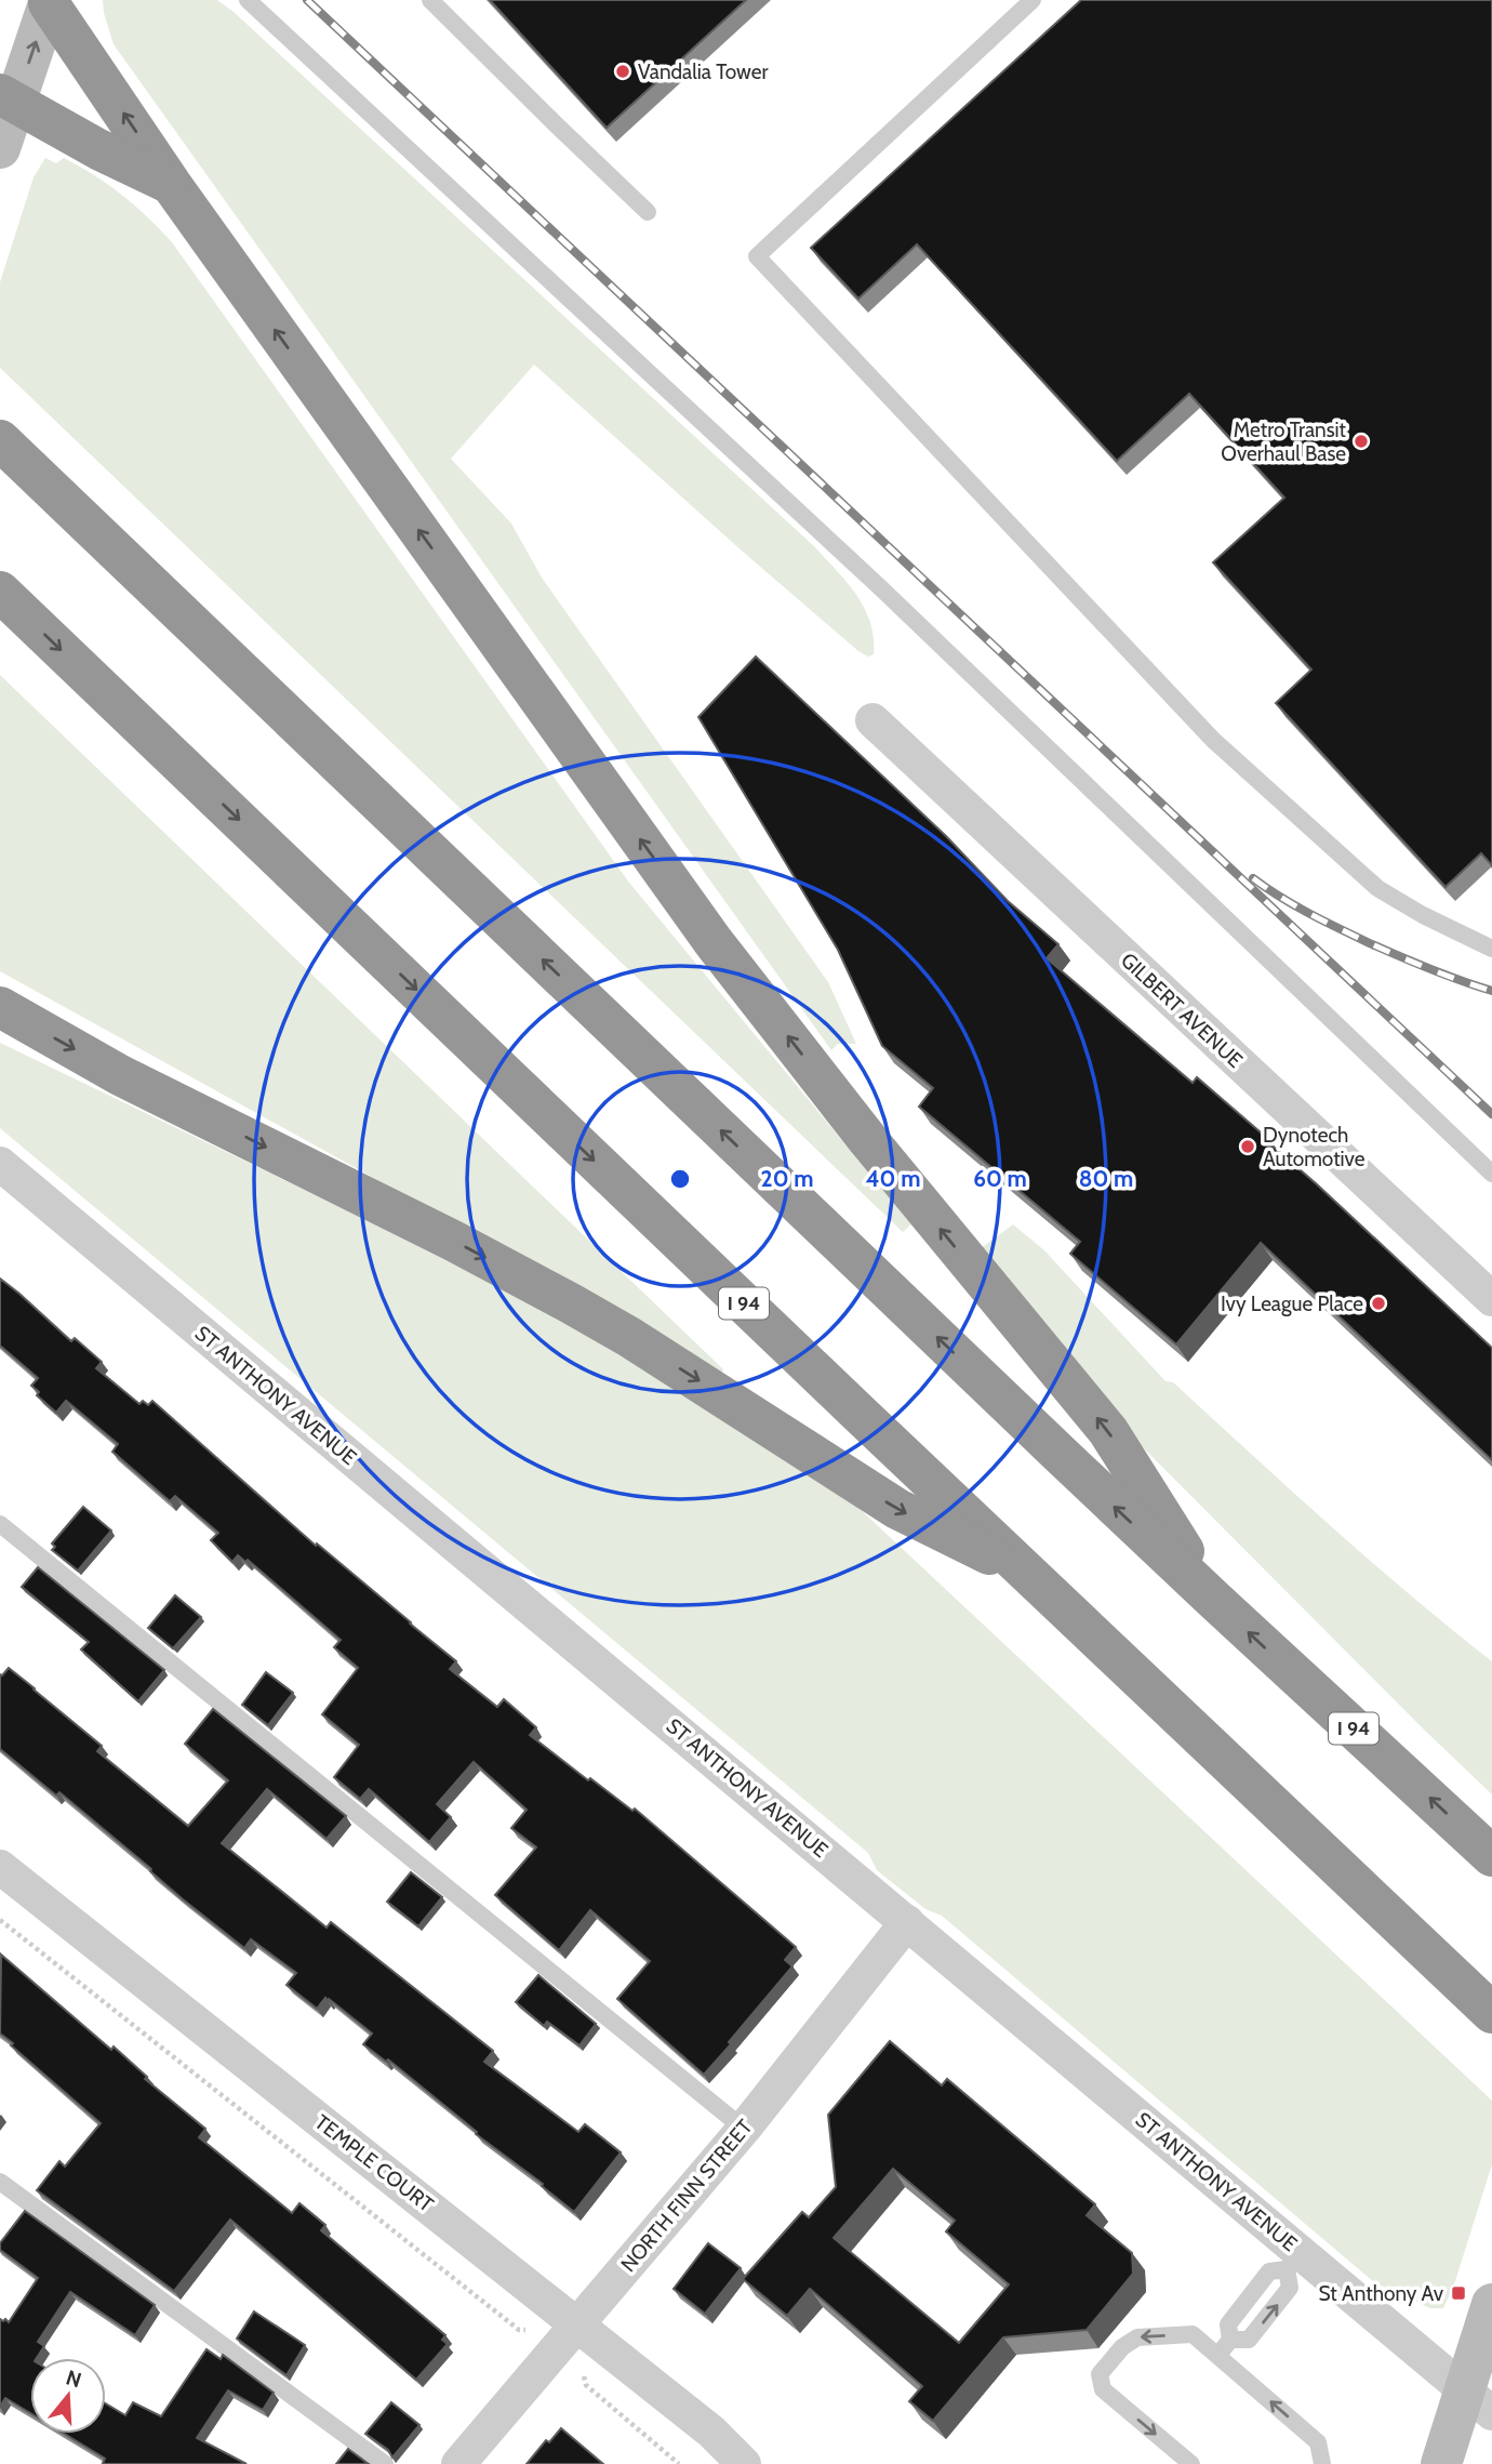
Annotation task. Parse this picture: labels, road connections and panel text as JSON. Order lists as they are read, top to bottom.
{
  "streets": {
    "highway": ["I 94"],
    "street": [
      "GILBERT AVENUE",
      "ST ANTHONY AVENUE",
      "TEMPLE COURT",
      "NORTH FINN STREET"
    ]
  },
  "crossings": [
    ["ST ANTHONY AVENUE", "NORTH FINN STREET"],
    ["TEMPLE COURT", "NORTH FINN STREET"]
  ],
  "places": {
    "other": [
      "Vandalia Tower",
      "Metro Transit Overhaul Base",
      "Dynotech Automotive",
      "Ivy League Place"
    ],
    "transit": ["St Anthony Av"]
  },
  "north": "top",
  "rings": [
    "20 m",
    "40 m",
    "60 m",
    "80 m"
  ]
}
